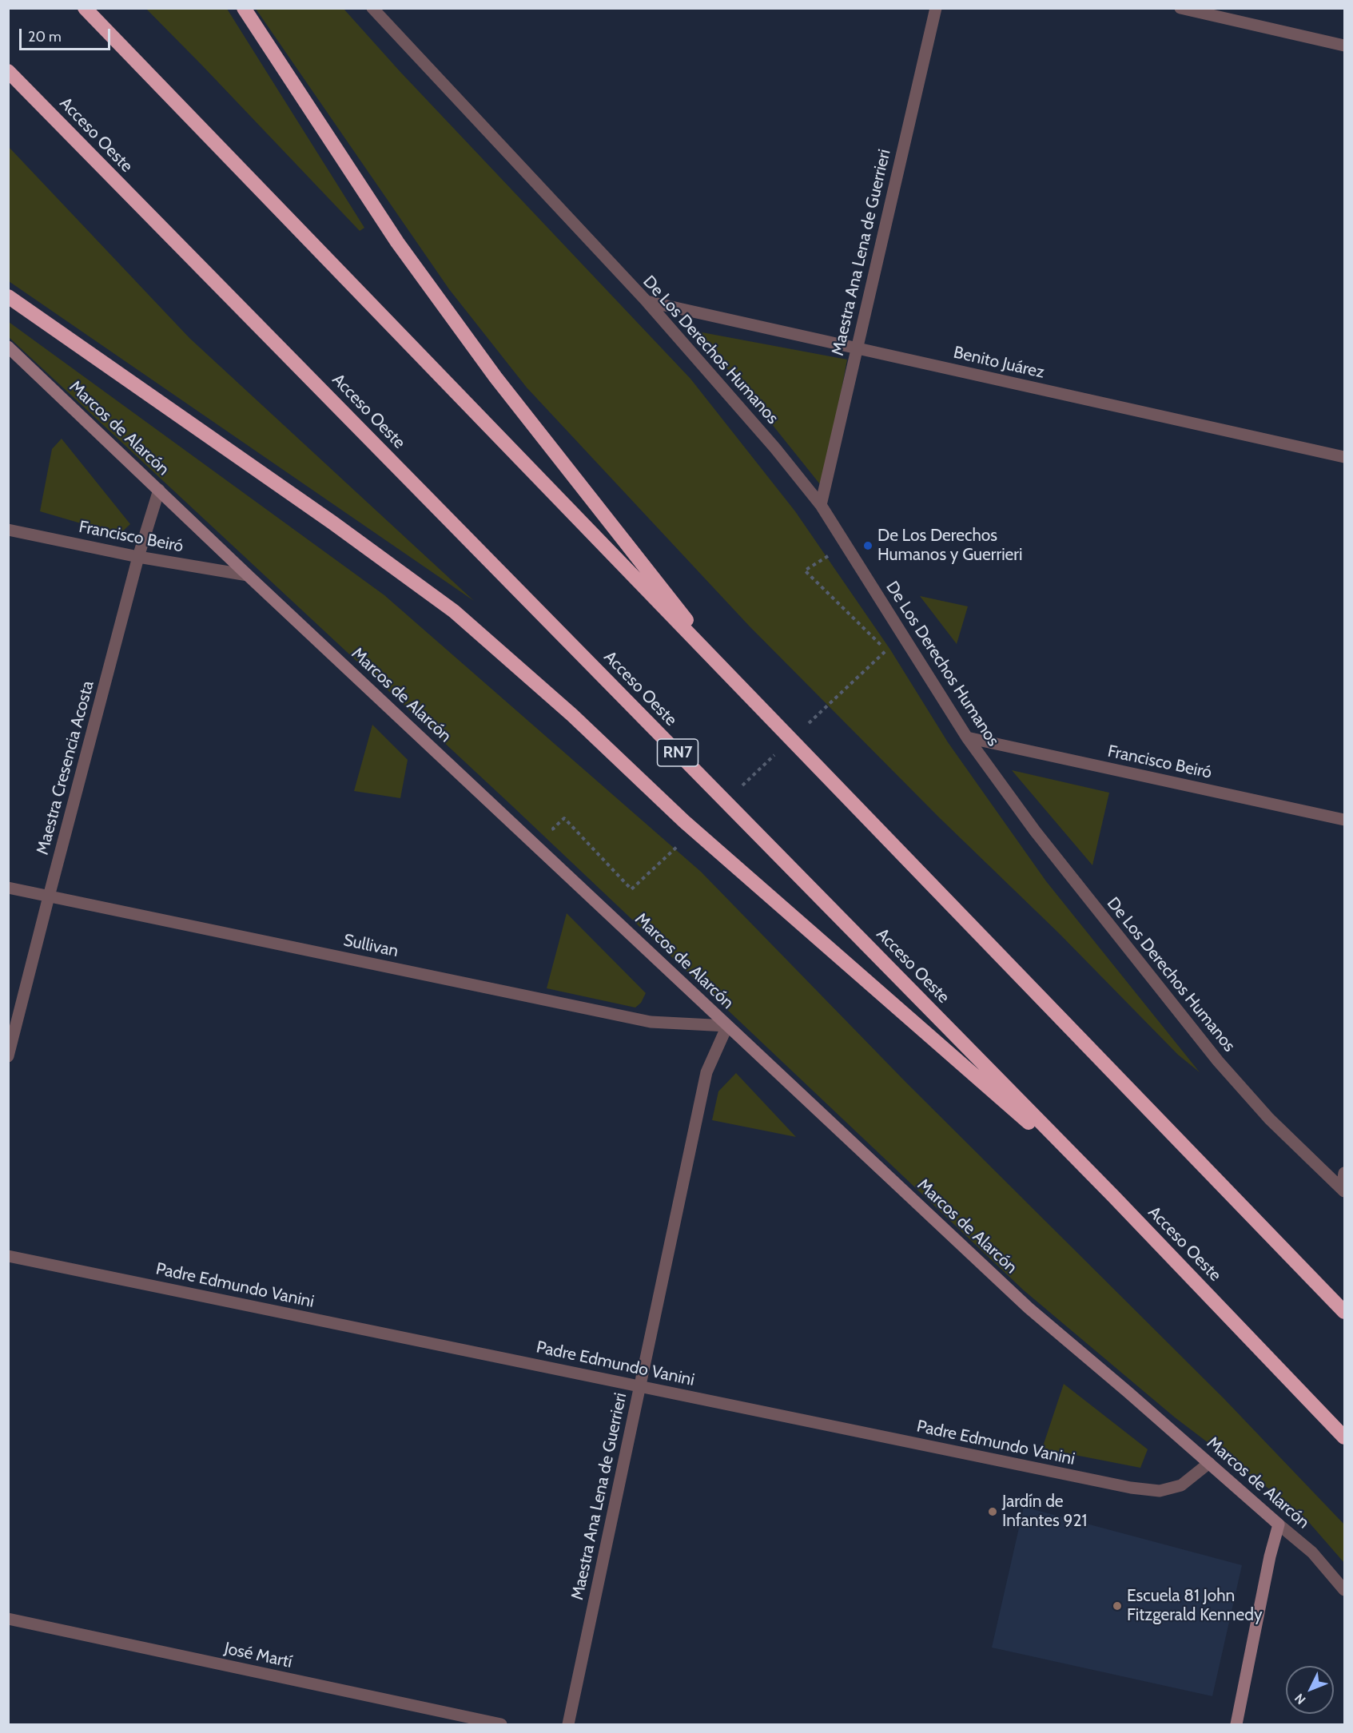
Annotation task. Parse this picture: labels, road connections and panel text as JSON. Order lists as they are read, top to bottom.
{
  "streets": {
    "highway": ["Acceso Oeste", "RN7"],
    "street": [
      "Maestra Ana Lena de Guerrieri",
      "De Los Derechos Humanos",
      "Benito Juárez",
      "Marcos de Alarcón",
      "Francisco Beiró",
      "Maestra Cresencia Acosta",
      "Sullivan",
      "Padre Edmundo Vanini",
      "José Martí"
    ]
  },
  "crossings": [
    ["Maestra Ana Lena de Guerrieri", "De Los Derechos Humanos"],
    ["Maestra Ana Lena de Guerrieri", "Benito Juárez"],
    ["Maestra Ana Lena de Guerrieri", "Marcos de Alarcón"],
    ["Maestra Ana Lena de Guerrieri", "Sullivan"],
    ["Maestra Ana Lena de Guerrieri", "Padre Edmundo Vanini"],
    ["De Los Derechos Humanos", "Benito Juárez"],
    ["De Los Derechos Humanos", "Francisco Beiró"],
    ["Marcos de Alarcón", "Francisco Beiró"],
    ["Marcos de Alarcón", "Maestra Cresencia Acosta"],
    ["Marcos de Alarcón", "Sullivan"],
    ["Marcos de Alarcón", "Padre Edmundo Vanini"],
    ["Francisco Beiró", "Maestra Cresencia Acosta"],
    ["Maestra Cresencia Acosta", "Sullivan"]
  ],
  "places": ["De Los Derechos Humanos y Guerrieri", "Jardín de Infantes 921", "Escuela 81 John Fitzgerald Kennedy"],
  "scale_bar": "20 m",
  "north": "bottom left"
}
